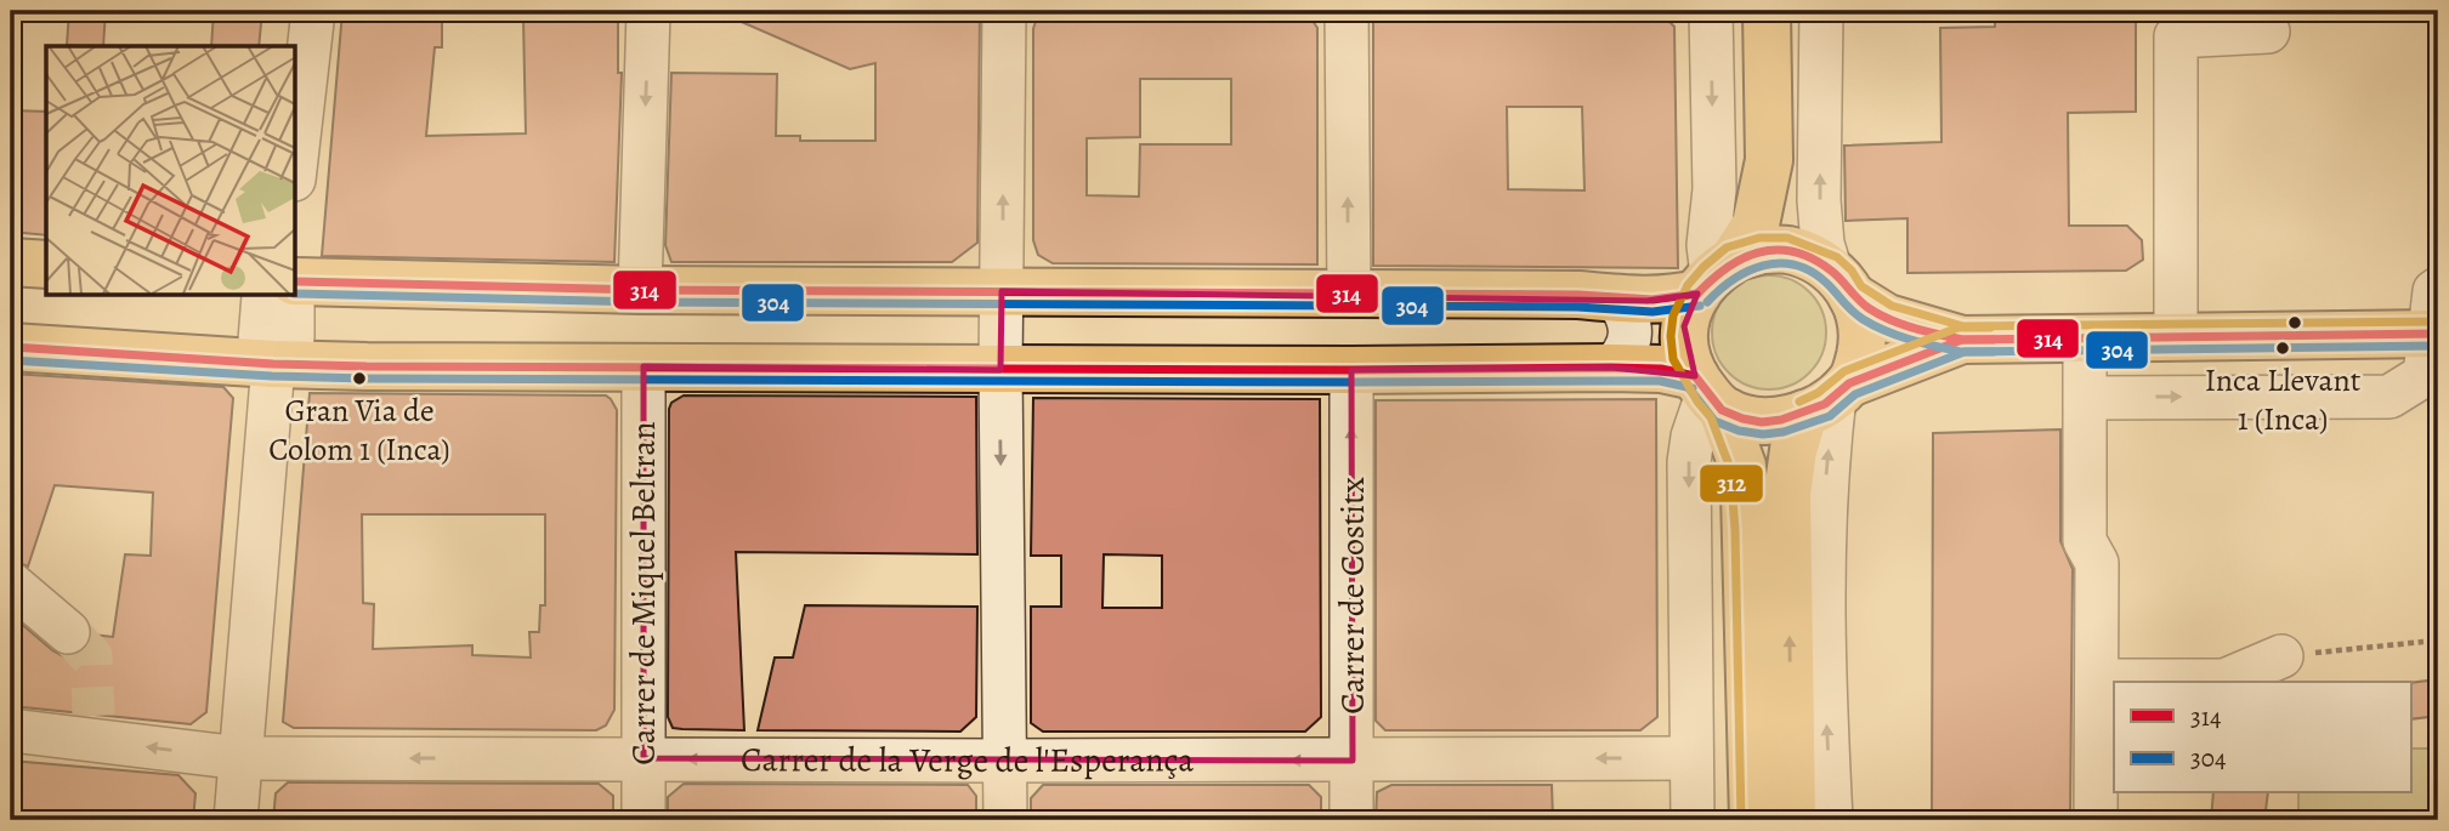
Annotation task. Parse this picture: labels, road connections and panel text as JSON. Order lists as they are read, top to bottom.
{
  "streets": {
    "street": ["Carrer de Miquel Beltran", "Carrer de Costitx", "Carrer de la Verge de l'Esperança"]
  },
  "crossings": [
    ["Carrer de Miquel Beltran", "Carrer de la Verge de l'Esperança"],
    ["Carrer de Costitx", "Carrer de la Verge de l'Esperança"]
  ],
  "one_way": ["Carrer de la Verge de l'Esperança"],
  "places": ["Inca Llevant 1 (Inca)", "Gran Via de Colom 1 (Inca)"],
  "lines": ["transit line 312", "transit line 314", "transit line 304"],
  "legend": ["314", "304"]
}
